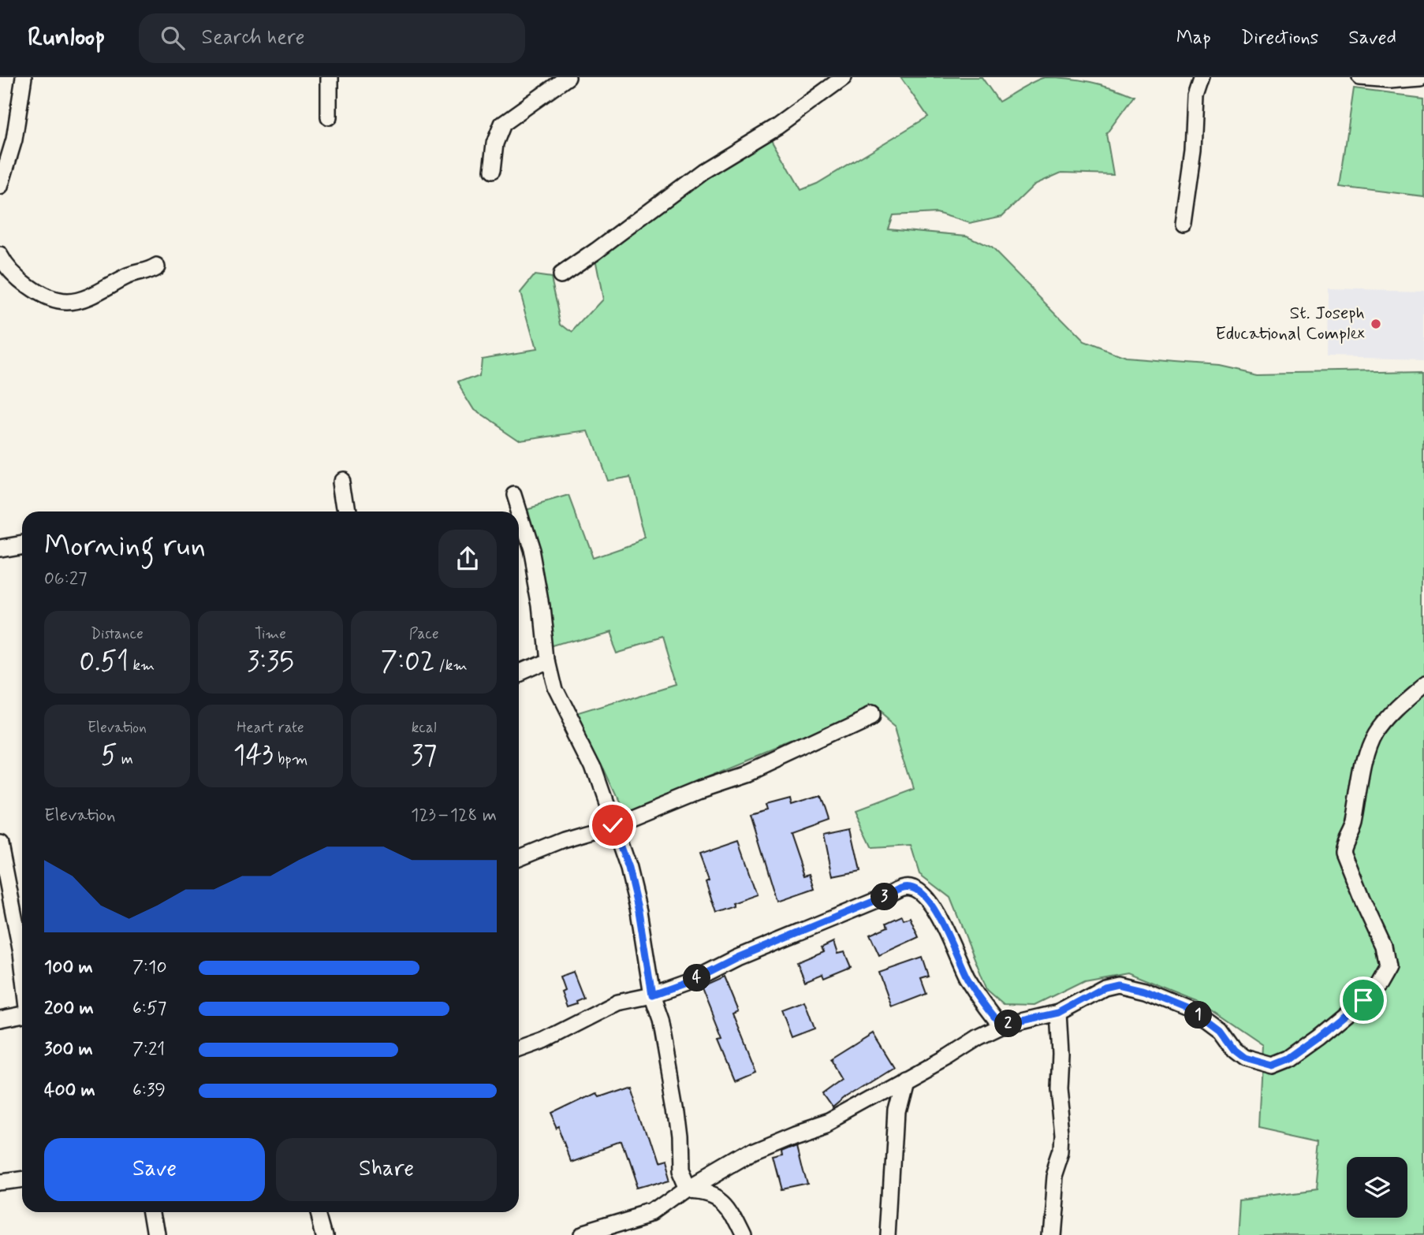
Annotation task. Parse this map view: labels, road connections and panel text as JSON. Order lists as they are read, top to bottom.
{
  "places": ["St. Joseph Educational Complex"],
  "page": {
    "header": "Runloop",
    "search": "Search here",
    "nav": ["Map", "Directions", "Saved"],
    "heading": ["Morning run", "06:27"],
    "stats": [
      ["Distance", "0.51 km"],
      ["Time", "3:35"],
      ["Pace", "7:02 /km"],
      ["Elevation", "5 m"],
      ["Heart rate", "143 bpm"],
      ["kcal", "37"]
    ],
    "chart": ["Elevation", "123–128 m"],
    "pins": [
      "3",
      "4",
      "1",
      "2"
    ],
    "list": [
      {
        "name": "100 m",
        "note": "7:10"
      },
      {
        "name": "200 m",
        "note": "6:57"
      },
      {
        "name": "300 m",
        "note": "7:21"
      },
      {
        "name": "400 m",
        "note": "6:39"
      }
    ],
    "buttons": ["Save", "Share"]
  }
}
